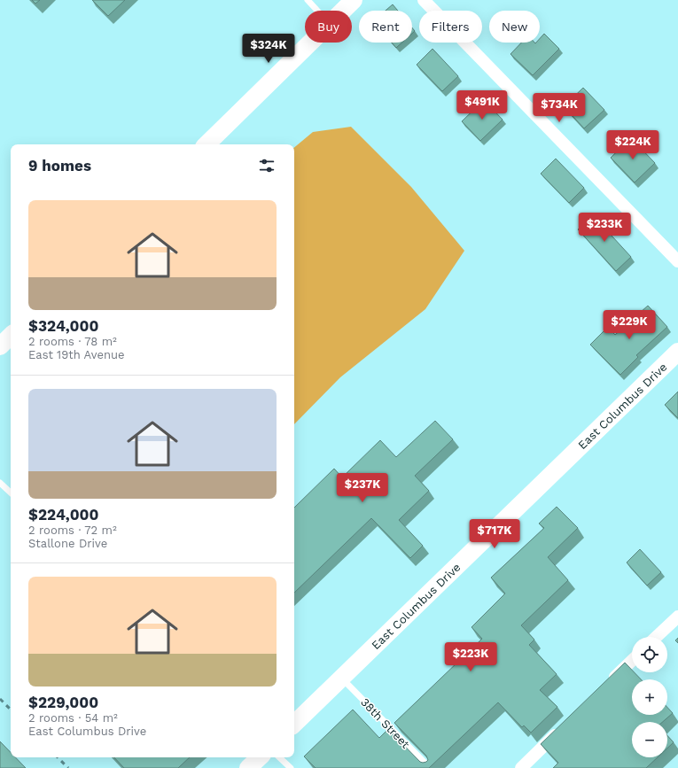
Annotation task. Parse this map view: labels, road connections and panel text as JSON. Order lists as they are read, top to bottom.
{
  "streets": {
    "main road": ["East Columbus Drive"],
    "lane": ["38th Street"]
  },
  "crossings": [
    ["East Columbus Drive", "38th Street"]
  ],
  "page": {
    "chip": [
      "Buy",
      "Rent",
      "Filters",
      "New"
    ],
    "price": [
      "$324K",
      "$491K",
      "$734K",
      "$224K",
      "$233K",
      "$229K",
      "$237K",
      "$717K",
      "$223K"
    ],
    "heading": "9 homes",
    "list": [
      {
        "name": "$324,000",
        "note": "2 rooms · 78 m² · East 19th Avenue"
      },
      {
        "name": "$224,000",
        "note": "2 rooms · 72 m² · Stallone Drive"
      },
      {
        "name": "$229,000",
        "note": "2 rooms · 54 m² · East Columbus Drive"
      }
    ],
    "map_buttons": ["+", "−"]
  }
}
